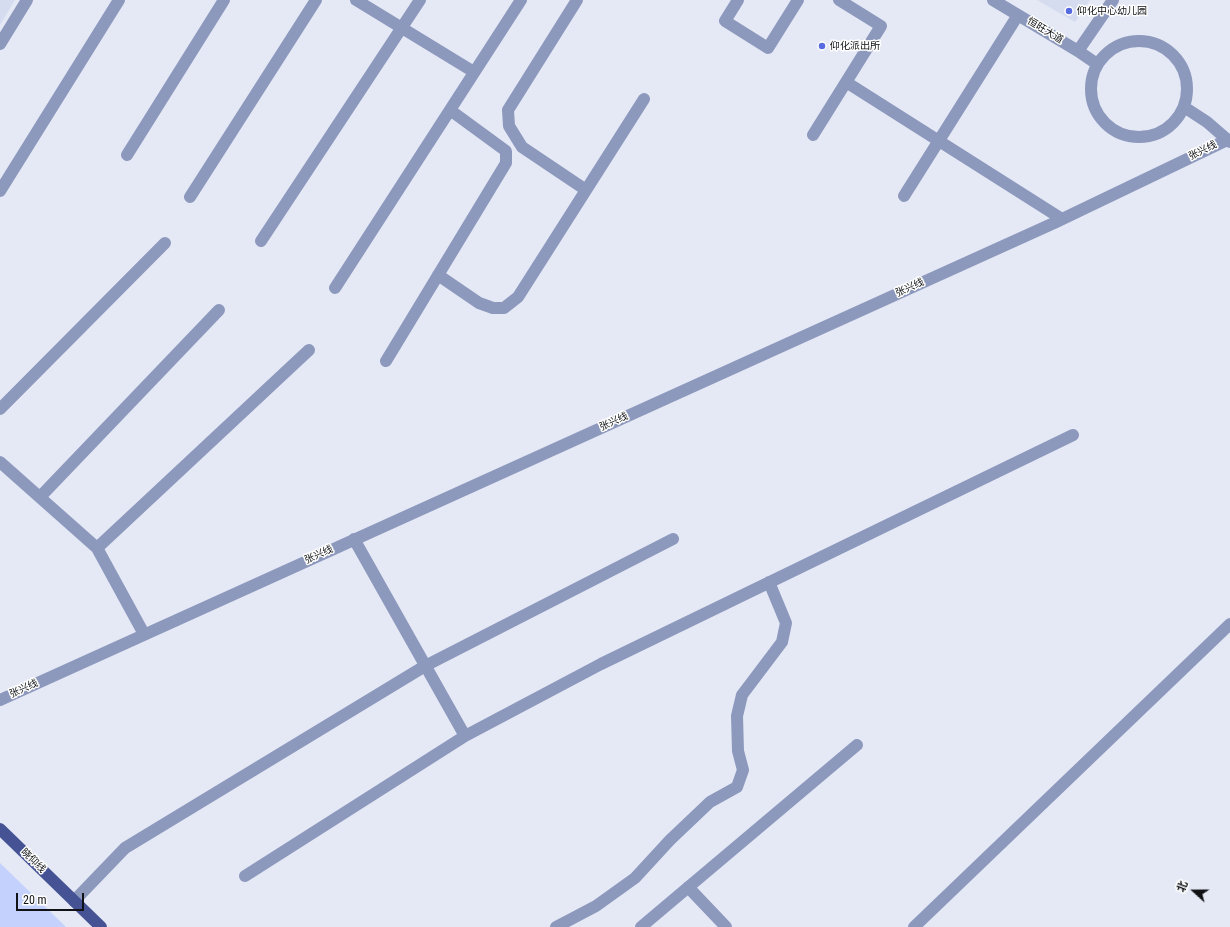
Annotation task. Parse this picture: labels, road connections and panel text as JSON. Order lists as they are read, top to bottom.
{
  "streets": {
    "main road": ["晓仰线"],
    "street": ["恒旺大道", "张兴线"]
  },
  "places": ["仰化中心幼儿园", "仰化派出所"],
  "scale_bar": "20 m",
  "north": "left"
}
